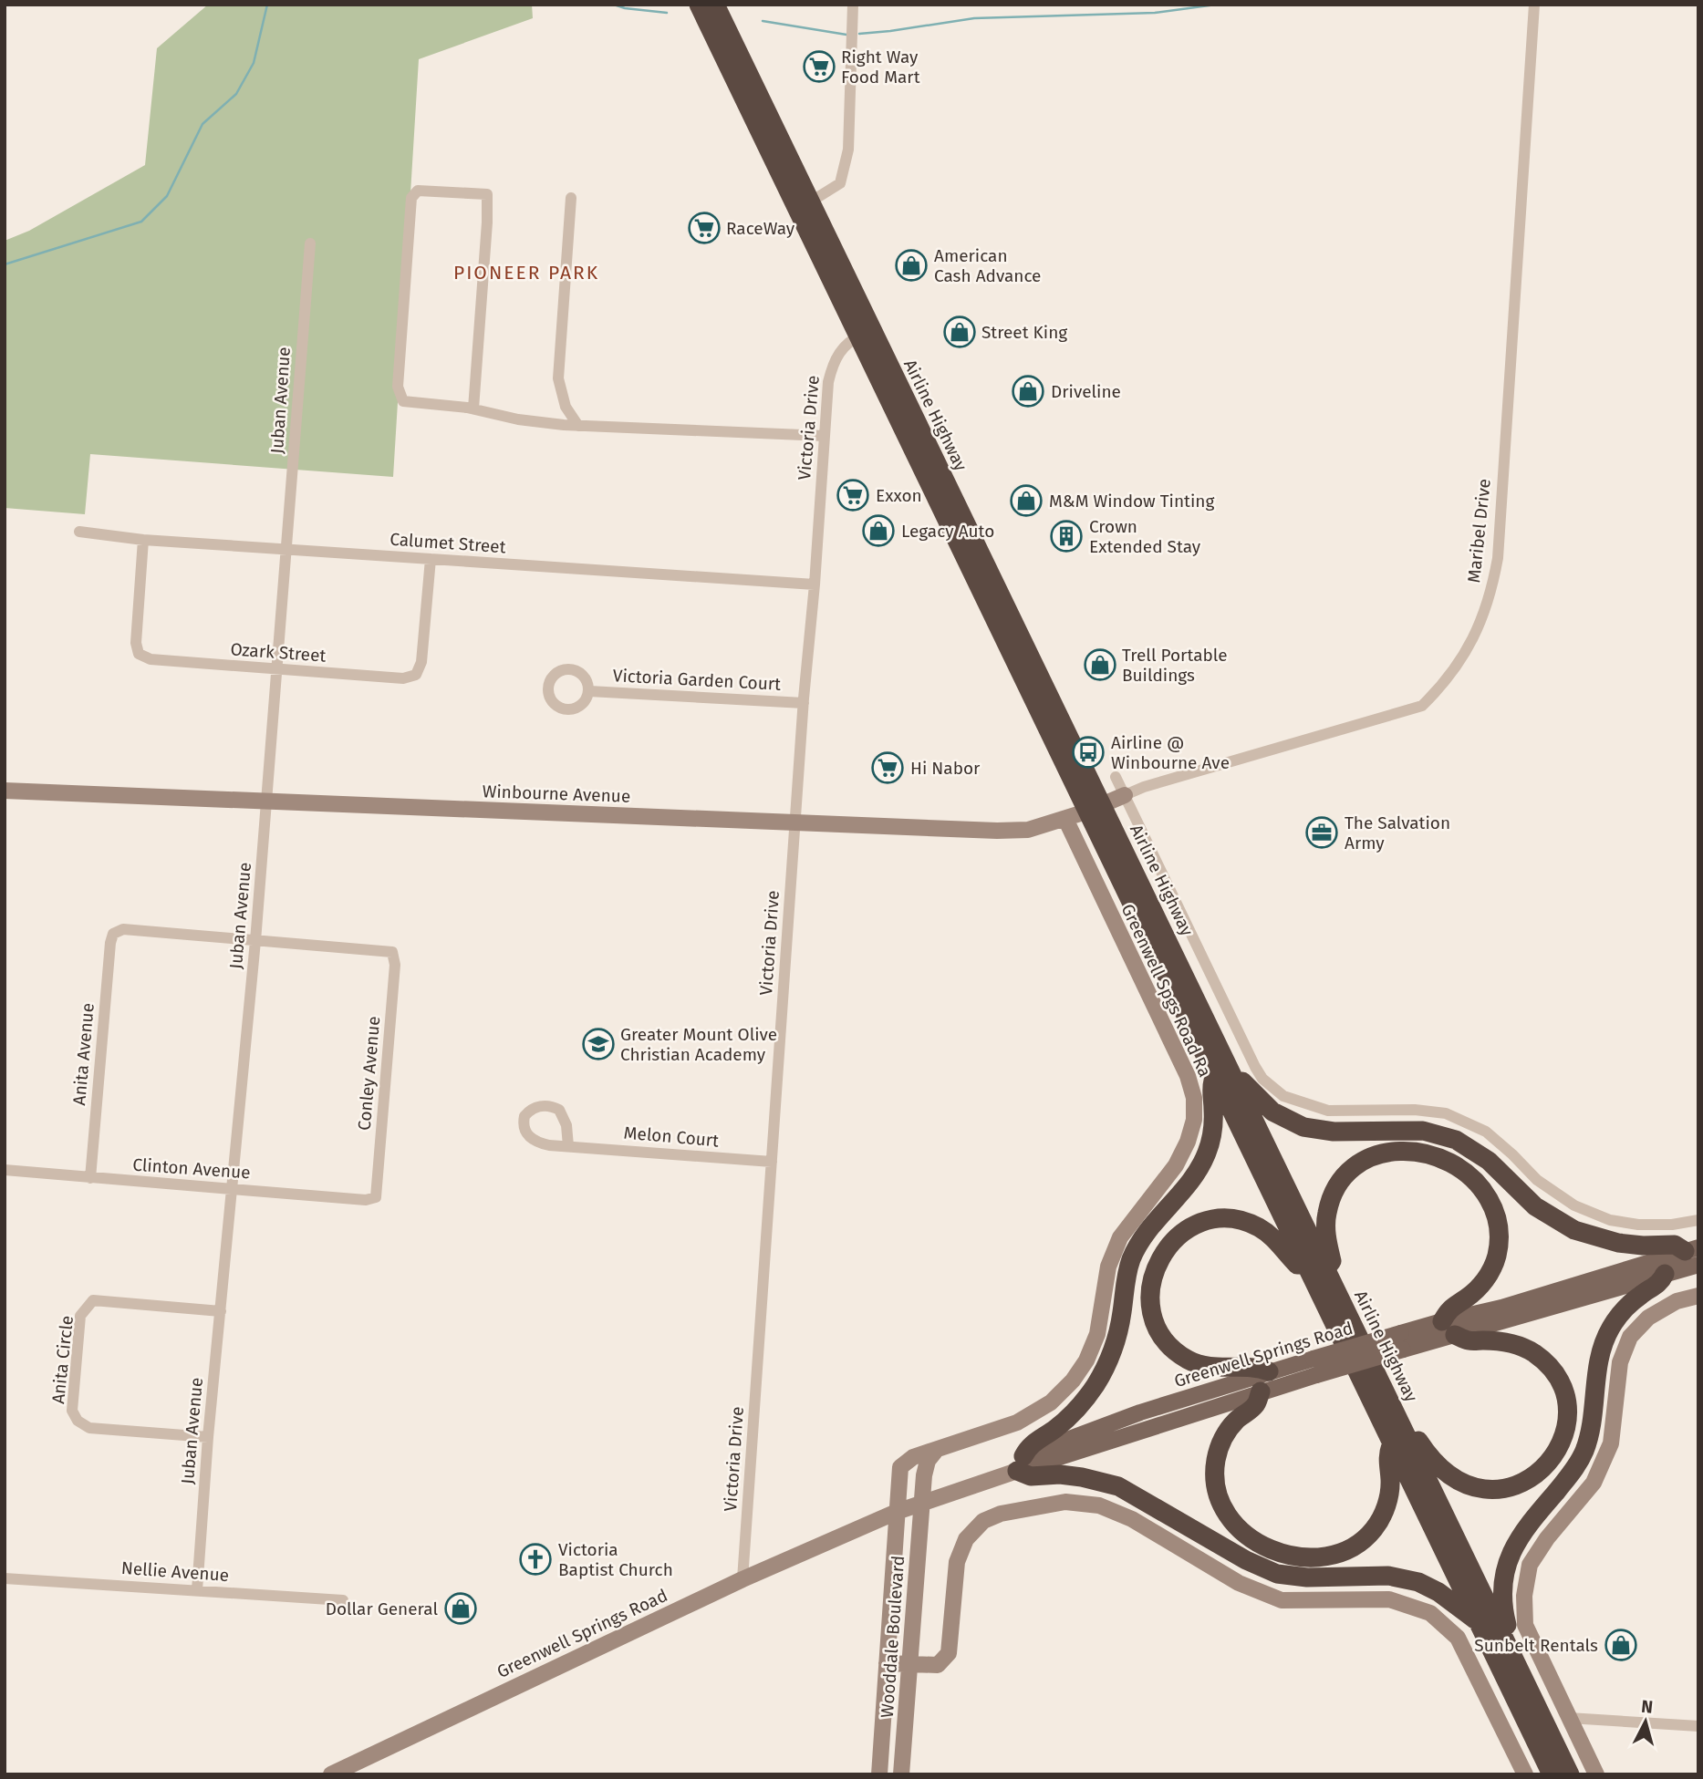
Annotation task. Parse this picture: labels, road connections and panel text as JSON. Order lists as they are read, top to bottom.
{
  "streets": {
    "highway": ["Airline Highway"],
    "main road": ["Greenwell Springs Road"],
    "street": [
      "Juban Avenue",
      "Victoria Drive",
      "Maribel Drive",
      "Calumet Street",
      "Ozark Street",
      "Victoria Garden Court",
      "Winbourne Avenue",
      "Greenwell Spgs Road Ra",
      "Anita Avenue",
      "Conley Avenue",
      "Melon Court",
      "Clinton Avenue",
      "Anita Circle",
      "Nellie Avenue",
      "Wooddale Boulevard"
    ]
  },
  "crossings": [
    ["Juban Avenue", "Calumet Street"],
    ["Juban Avenue", "Ozark Street"],
    ["Juban Avenue", "Winbourne Avenue"],
    ["Juban Avenue", "Anita Avenue"],
    ["Juban Avenue", "Conley Avenue"],
    ["Juban Avenue", "Clinton Avenue"],
    ["Juban Avenue", "Anita Circle"],
    ["Juban Avenue", "Nellie Avenue"],
    ["Airline Highway", "Victoria Drive"],
    ["Airline Highway", "Maribel Drive"],
    ["Airline Highway", "Winbourne Avenue"],
    ["Victoria Drive", "Calumet Street"],
    ["Victoria Drive", "Victoria Garden Court"],
    ["Victoria Drive", "Winbourne Avenue"],
    ["Victoria Drive", "Melon Court"],
    ["Victoria Drive", "Greenwell Springs Road"],
    ["Maribel Drive", "Winbourne Avenue"],
    ["Calumet Street", "Ozark Street"],
    ["Winbourne Avenue", "Greenwell Spgs Road Ra"],
    ["Greenwell Spgs Road Ra", "Greenwell Springs Road"],
    ["Greenwell Spgs Road Ra", "Wooddale Boulevard"],
    ["Anita Avenue", "Conley Avenue"],
    ["Anita Avenue", "Clinton Avenue"],
    ["Conley Avenue", "Clinton Avenue"],
    ["Greenwell Springs Road", "Wooddale Boulevard"]
  ],
  "districts": ["PIONEER PARK"],
  "places": {
    "supermarket": [
      "Right Way Food Mart",
      "RaceWay",
      "Exxon",
      "Hi Nabor"
    ],
    "shop": [
      "American Cash Advance",
      "Street King",
      "Driveline",
      "M&M Window Tinting",
      "Legacy Auto",
      "Trell Portable Buildings",
      "Dollar General",
      "Sunbelt Rentals"
    ],
    "building": ["Crown Extended Stay"],
    "bus stop": ["Airline @ Winbourne Ave"],
    "office": ["The Salvation Army"],
    "school or university": ["Greater Mount Olive Christian Academy"],
    "church": ["Victoria Baptist Church"]
  },
  "north": "top"
}
